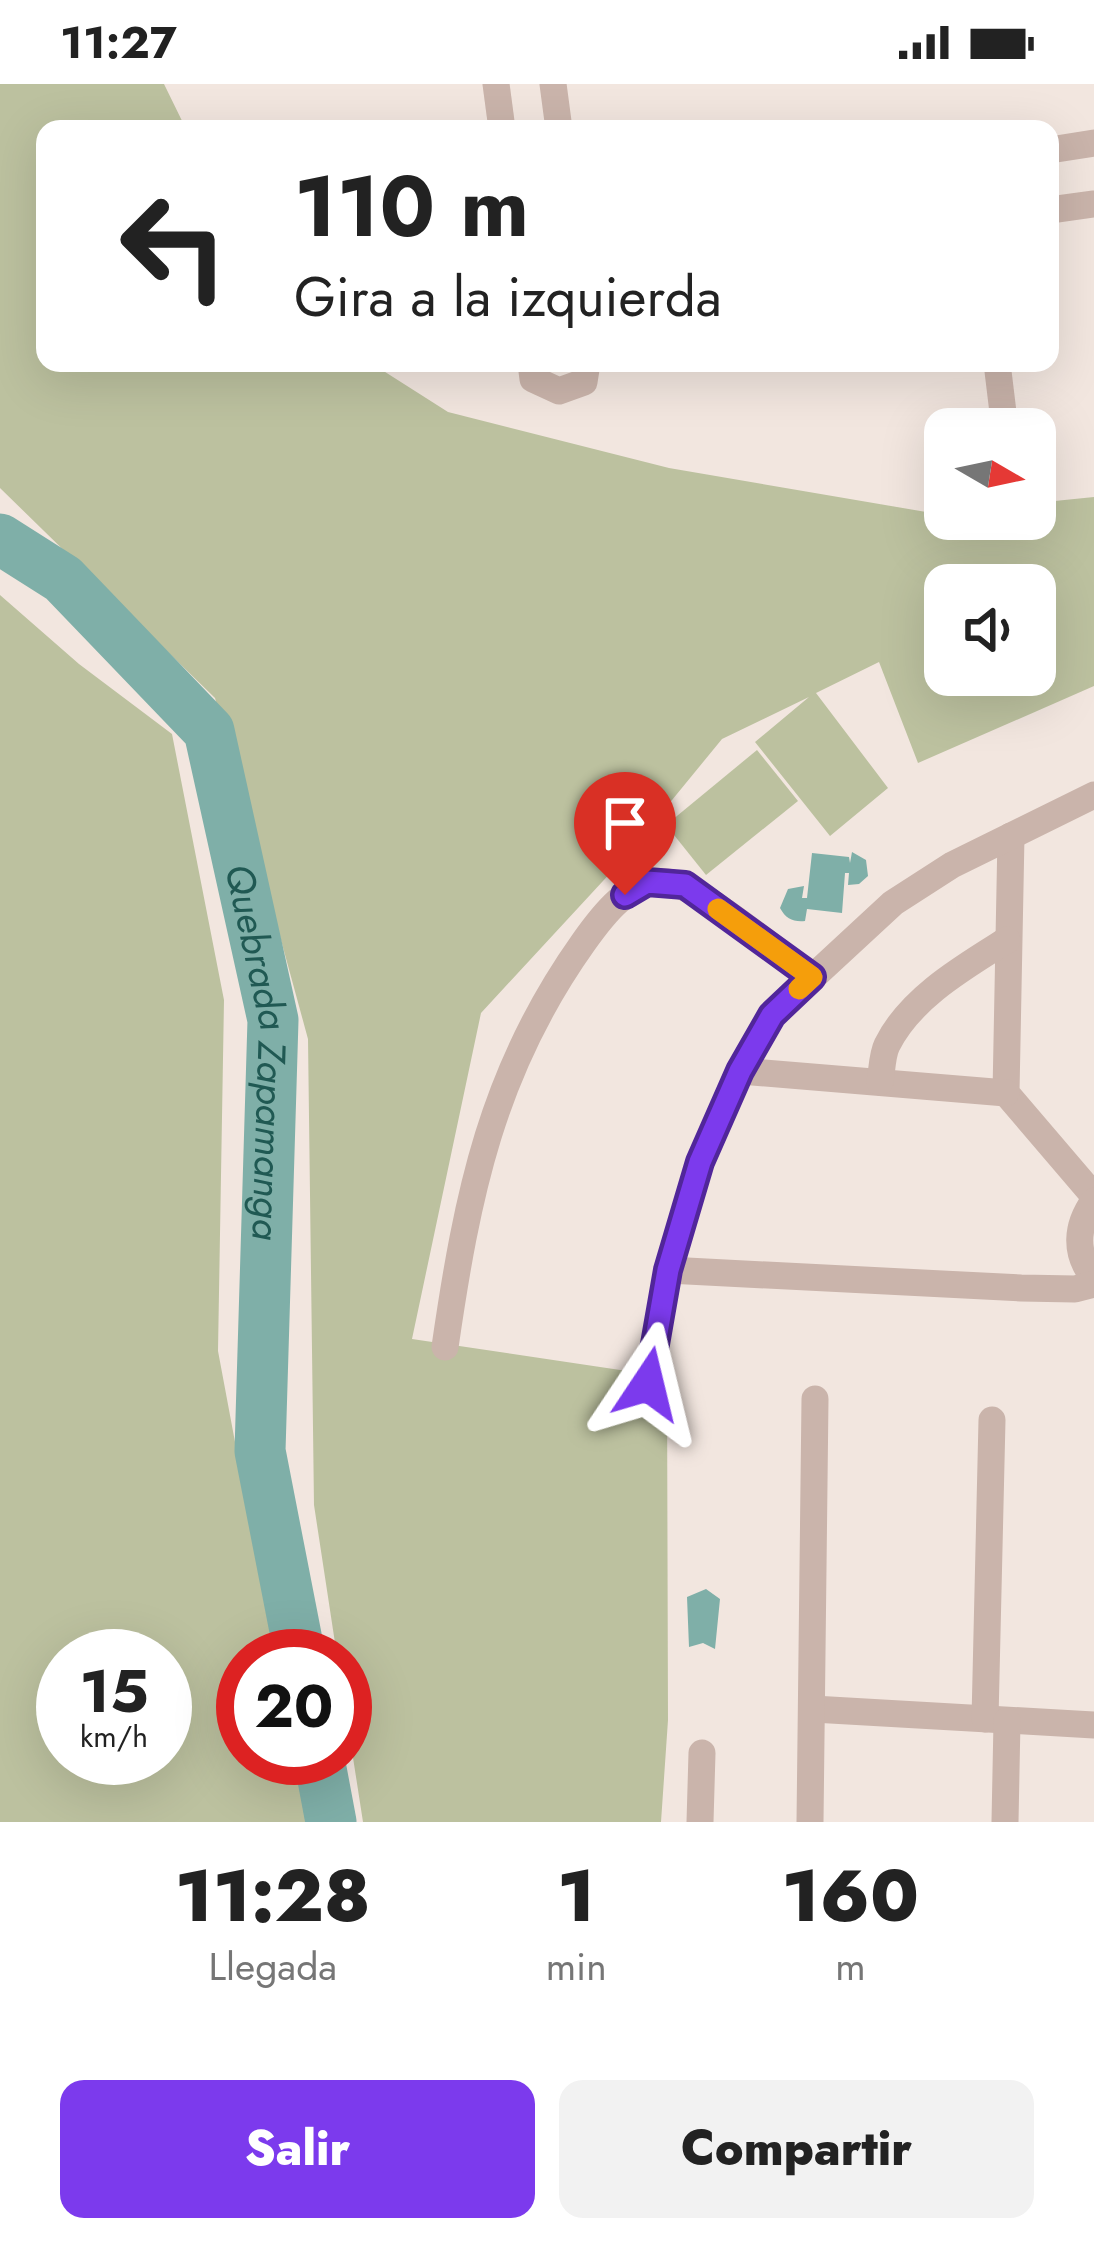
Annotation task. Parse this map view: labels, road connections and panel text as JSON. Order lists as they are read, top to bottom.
{
  "water": ["Quebrada Zapamanga"],
  "north": "right",
  "page": {
    "status": "11:27",
    "turn": ["110 m", "Gira a la izquierda"],
    "speed": "15 km/h",
    "limit": "20",
    "eta": [
      "11:28",
      "Llegada",
      "1",
      "min",
      "160",
      "m"
    ],
    "buttons": ["Salir", "Compartir"]
  }
}
